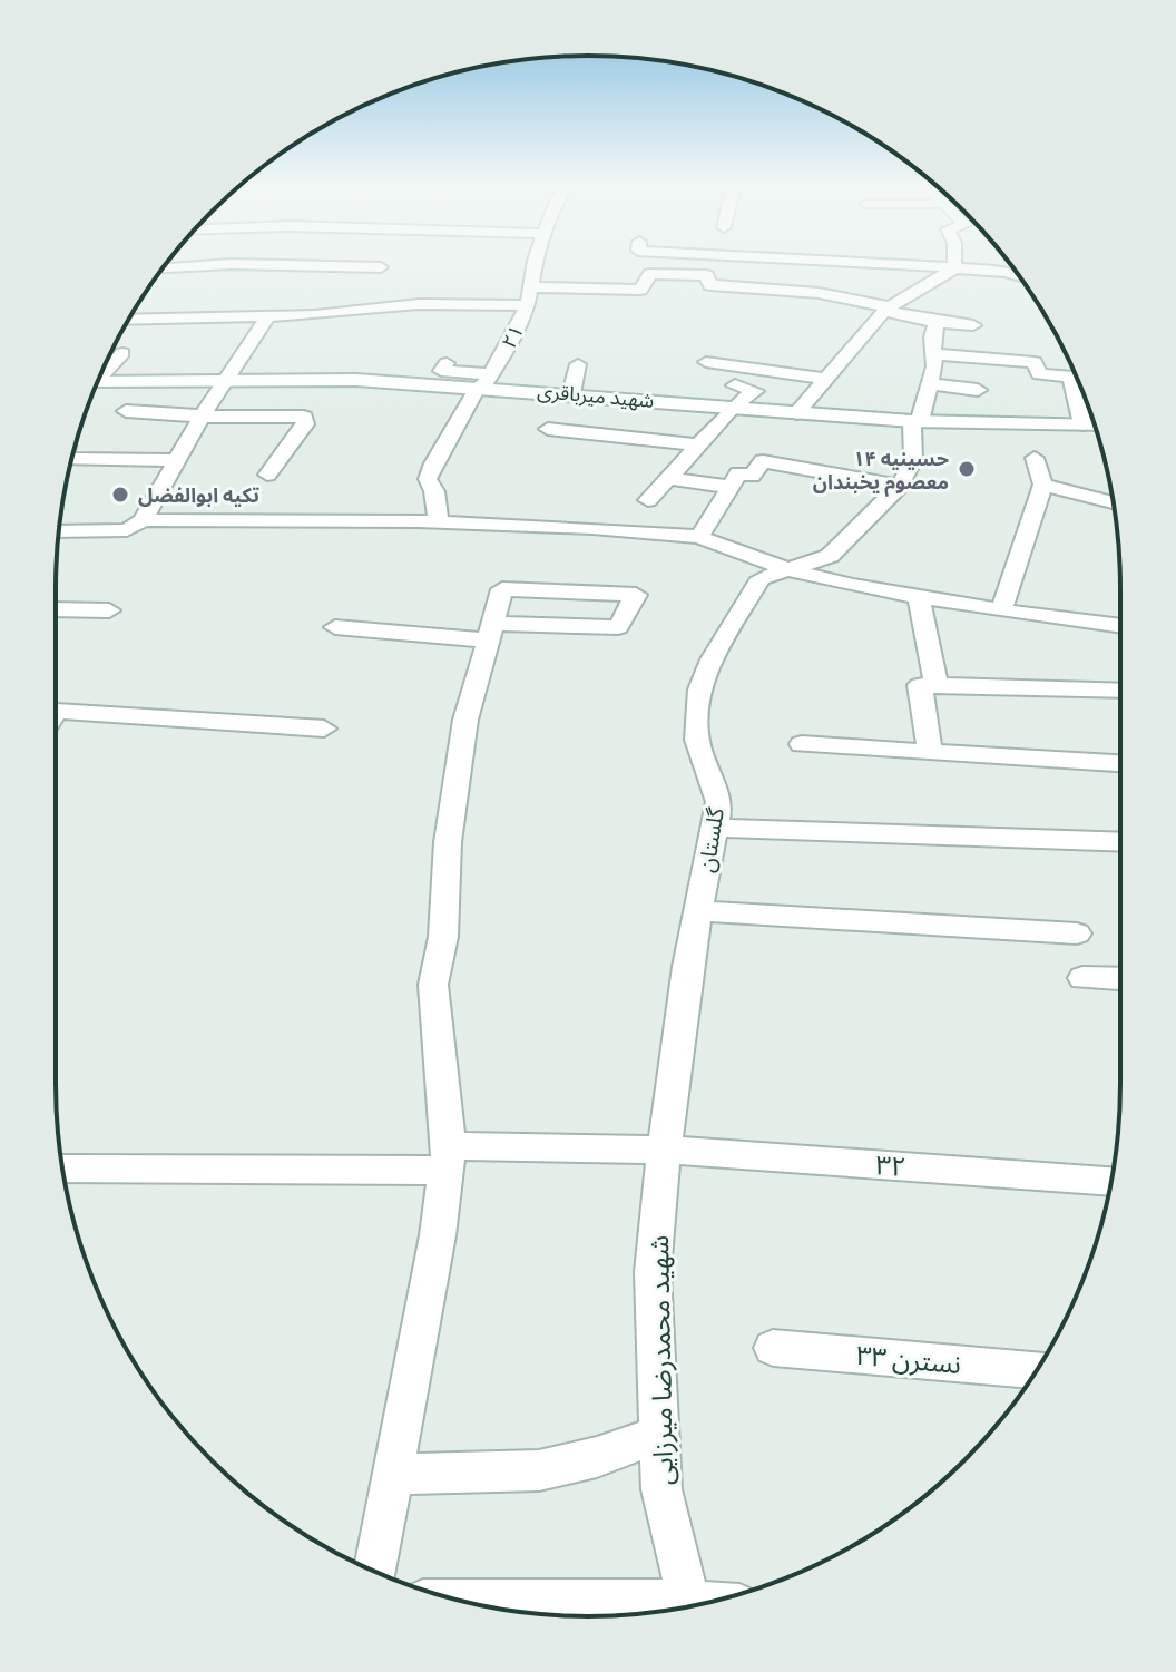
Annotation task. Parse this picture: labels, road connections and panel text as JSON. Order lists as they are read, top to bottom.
{
  "streets": {
    "street": [
      "۲۱",
      "شهید میرباقری",
      "گلستان",
      "۳۲",
      "نسترن ۳۳",
      "شهید محمدرضا میرزایی"
    ]
  },
  "crossings": [
    ["۲۱", "شهید میرباقری"],
    ["گلستان", "۳۲"],
    ["گلستان", "شهید محمدرضا میرزایی"],
    ["۳۲", "شهید محمدرضا میرزایی"]
  ],
  "places": ["حسینیه ۱۴ معصوم یخبندان", "تکیه ابوالفضل"]
}
